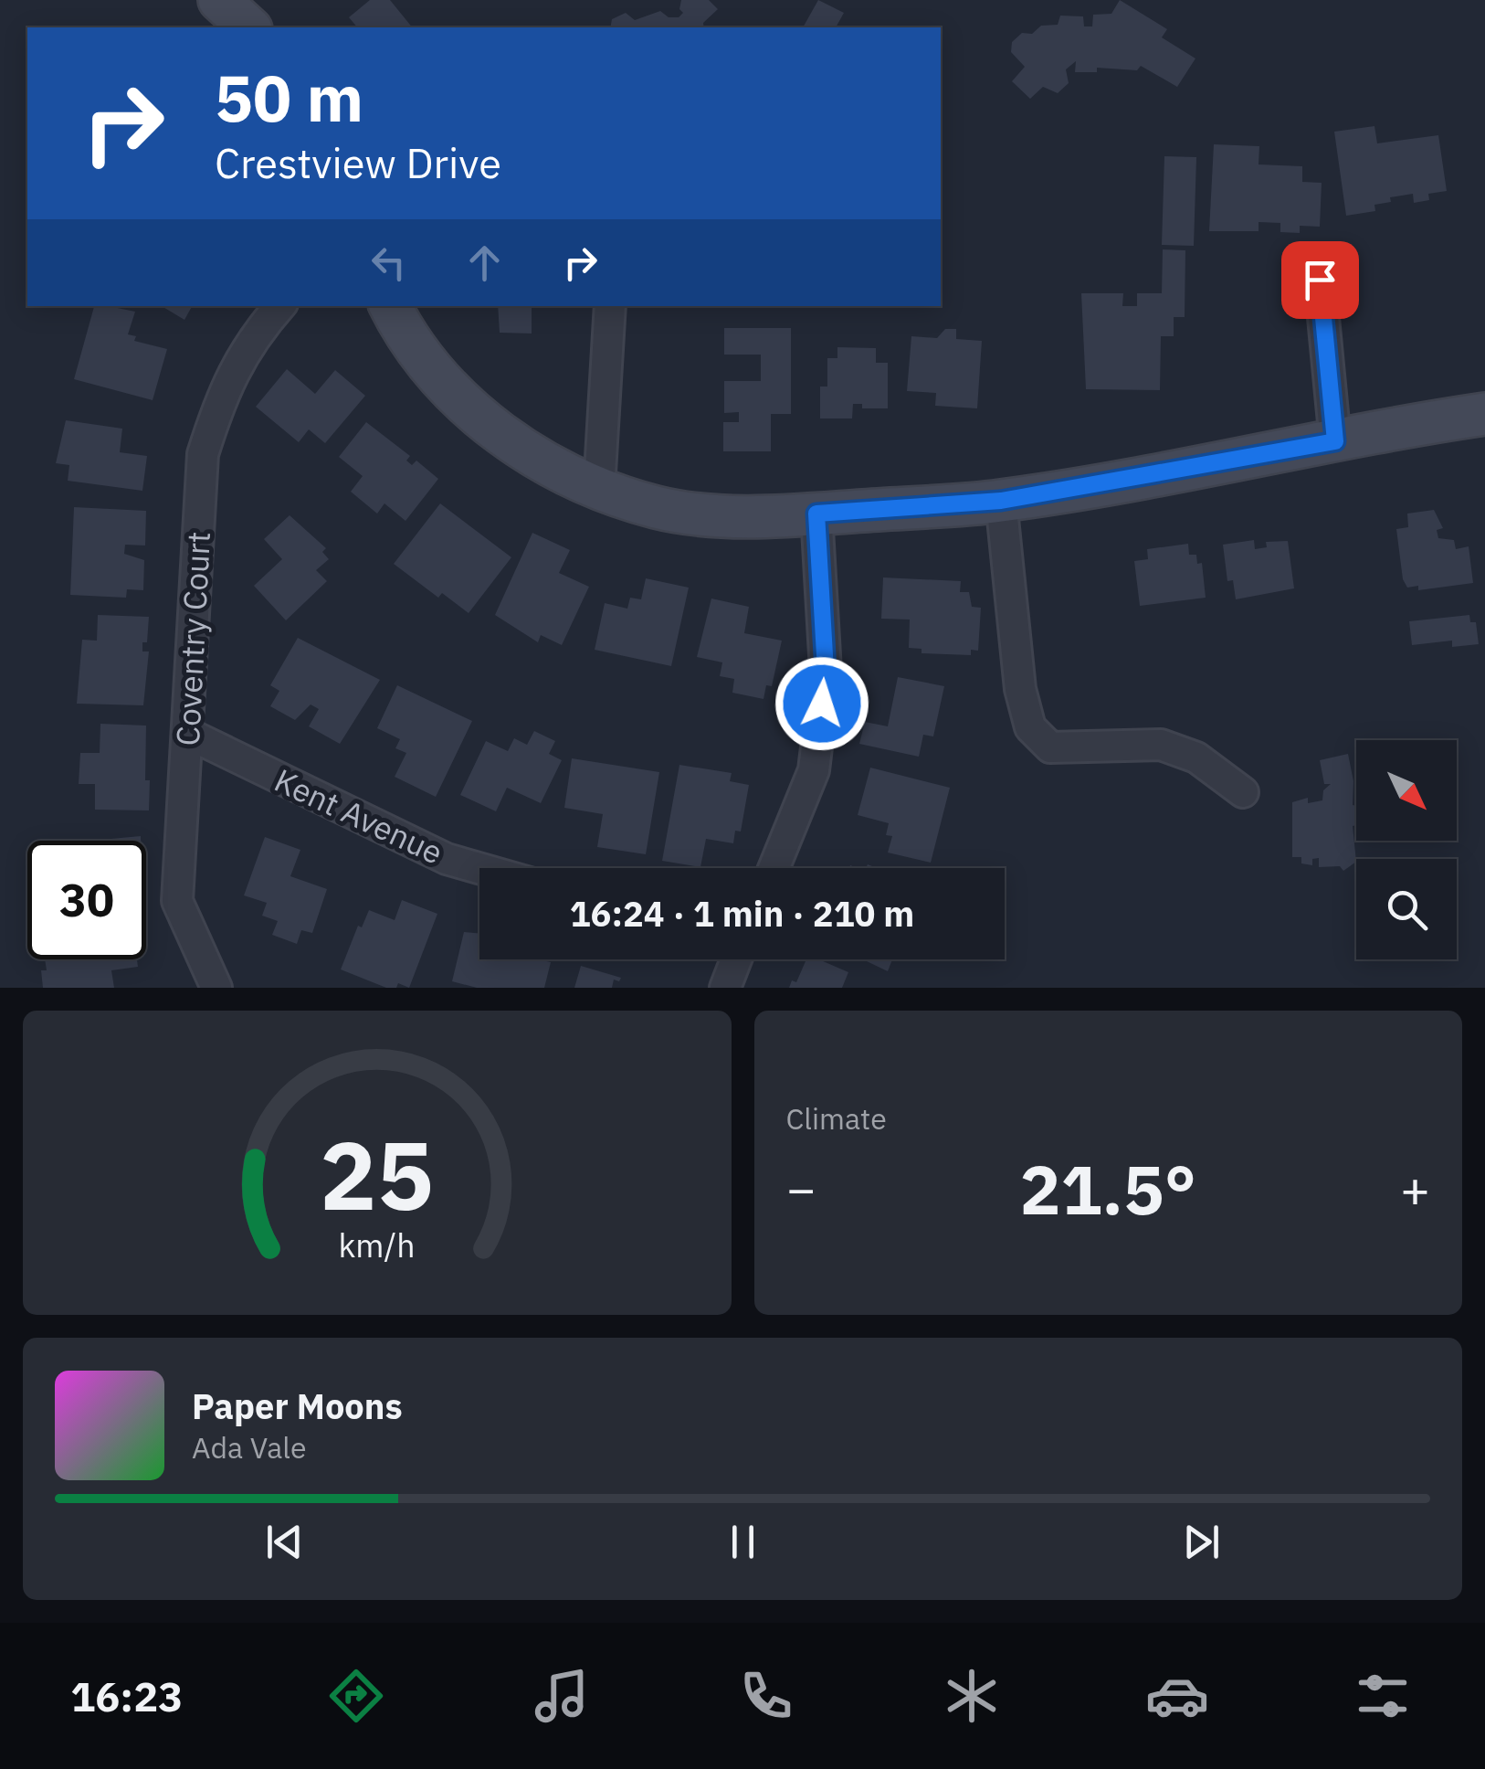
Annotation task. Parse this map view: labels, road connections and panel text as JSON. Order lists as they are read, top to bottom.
{
  "streets": {
    "street": ["Coventry Court", "Kent Avenue"]
  },
  "crossings": [
    ["Coventry Court", "Kent Avenue"]
  ],
  "north": "bottom right",
  "page": {
    "turn": ["50 m", "Crestview Drive"],
    "limit": "30",
    "trip": "16:24 · 1 min · 210 m",
    "tile": "Climate",
    "heat": ["−", "21.5°", "+"],
    "song": ["Paper Moons", "Ada Vale"],
    "tabs": "16:23",
    "gauge": ["25", "km/h"]
  }
}
